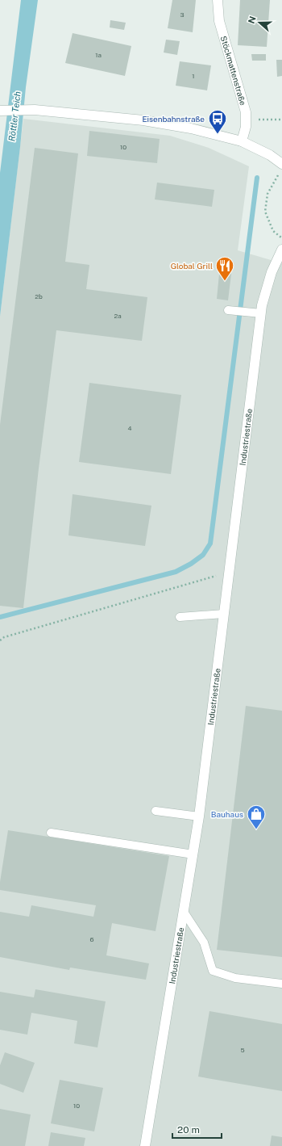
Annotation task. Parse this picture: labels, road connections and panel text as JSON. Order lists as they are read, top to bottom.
{
  "streets": {
    "street": ["Stöckmattenstraße", "Industriestraße"]
  },
  "water": ["Röttler Teich"],
  "places": {
    "bus stop": ["Eisenbahnstraße"],
    "restaurant": ["Global Grill"],
    "shop": ["Bauhaus"]
  },
  "house_numbers": [
    "3",
    "1a",
    "1",
    "10",
    "2b",
    "2a",
    "4",
    "6",
    "5",
    "10"
  ],
  "scale_bar": "20 m",
  "north": "left"
}
